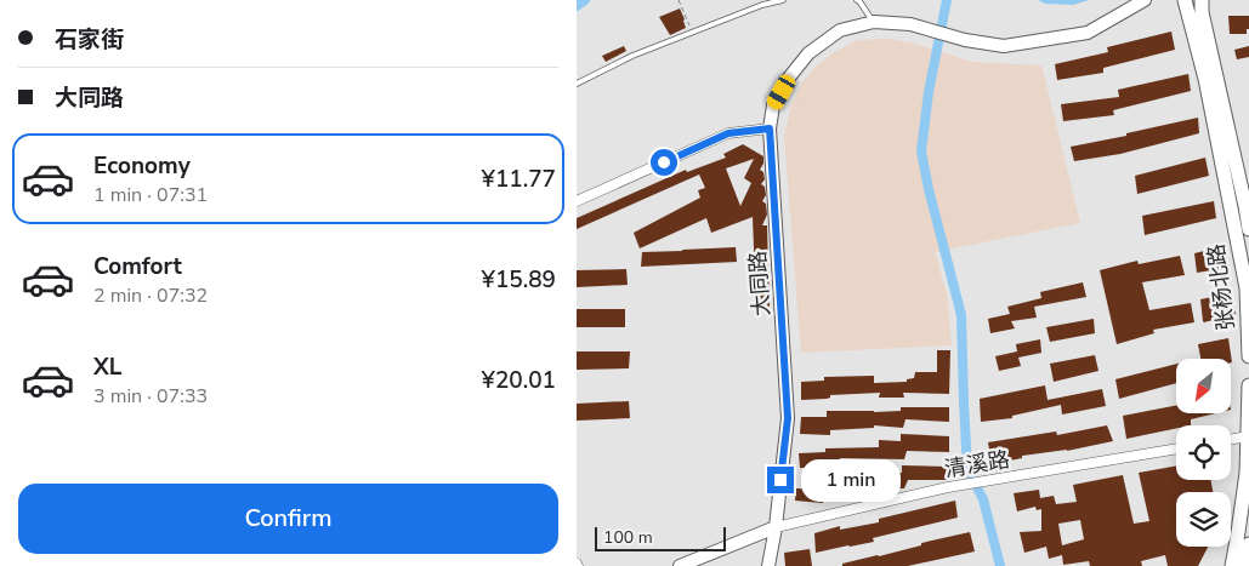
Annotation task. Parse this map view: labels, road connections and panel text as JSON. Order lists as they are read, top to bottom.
{
  "streets": {
    "main road": ["张杨北路"],
    "street": ["大同路", "清溪路"]
  },
  "crossings": [
    ["大同路", "清溪路"]
  ],
  "scale_bar": "100 m",
  "north": "bottom left",
  "page": {
    "banner": ["石家街", "大同路"],
    "list": [
      {
        "name": "Economy",
        "note": "1 min · 07:31",
        "value": "¥11.77"
      },
      {
        "name": "Comfort",
        "note": "2 min · 07:32",
        "value": "¥15.89"
      },
      {
        "name": "XL",
        "note": "3 min · 07:33",
        "value": "¥20.01"
      }
    ],
    "bubble": "1 min",
    "buttons": "Confirm",
    "scale": "100 m"
  }
}
